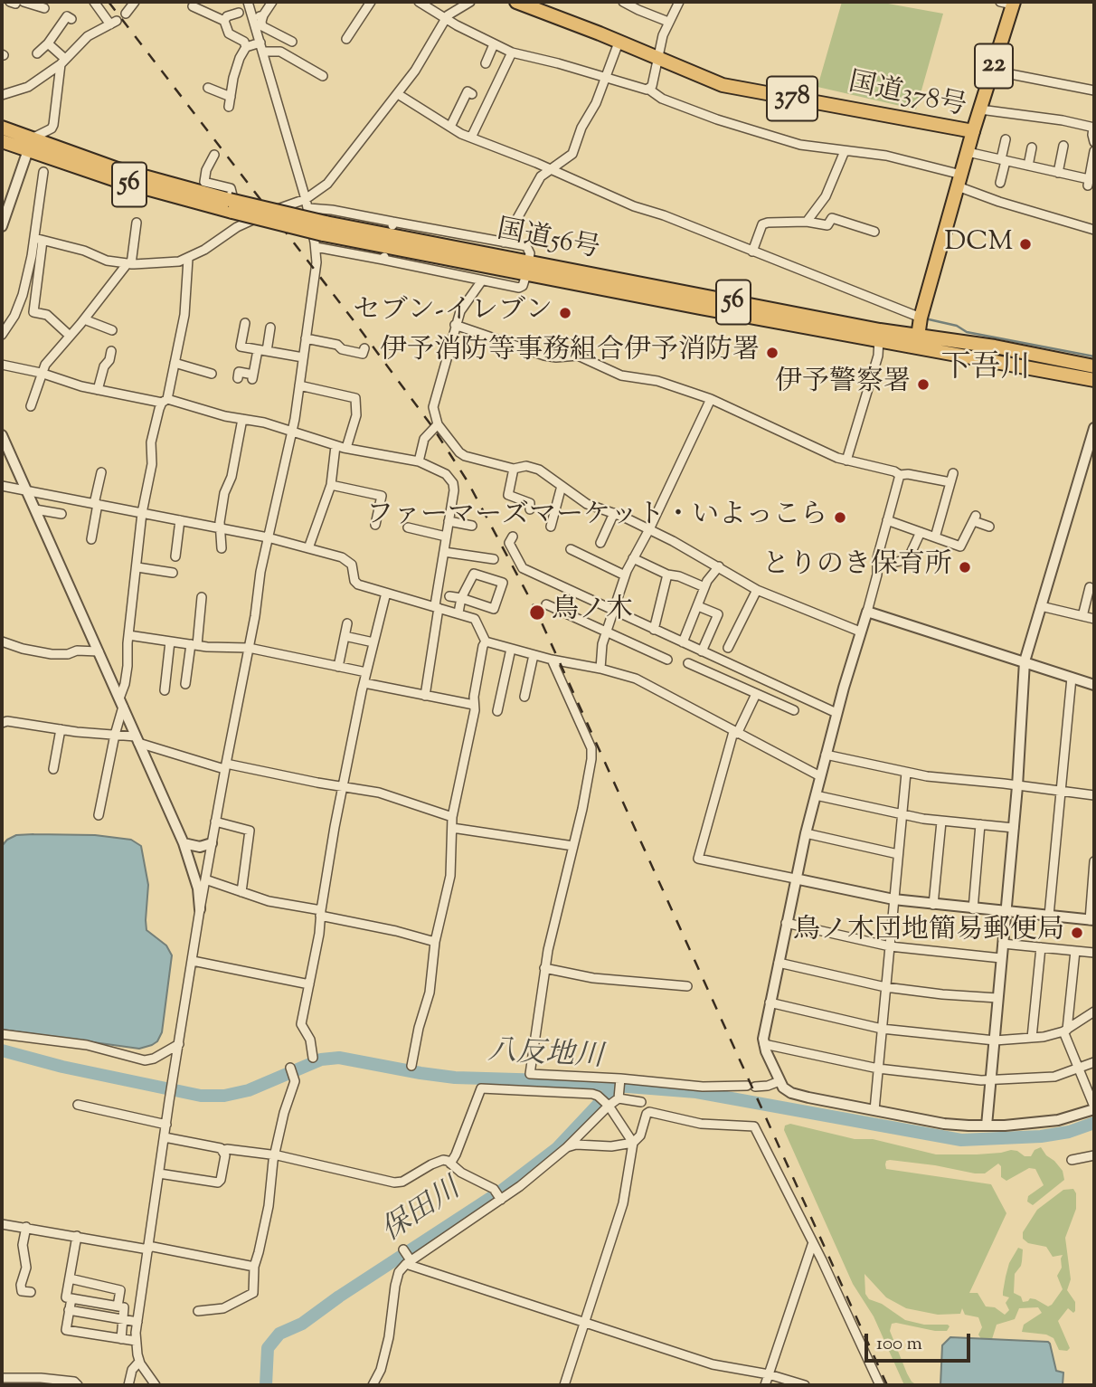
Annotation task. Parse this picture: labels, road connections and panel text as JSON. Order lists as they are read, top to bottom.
{
  "streets": {
    "main road": [
      "22",
      "国道378号",
      "378",
      "56",
      "国道56号"
    ]
  },
  "crossings": [
    ["22", "国道378号"],
    ["国道378号", "国道56号"]
  ],
  "districts": ["下吾川"],
  "water": ["八反地川", "保田川"],
  "places": [
    "DCM",
    "セブン-イレブン",
    "伊予消防等事務組合伊予消防署",
    "伊予警察署",
    "ファーマーズマーケット・いよっこら",
    "とりのき保育所",
    "鳥ノ木",
    "鳥ノ木団地簡易郵便局"
  ],
  "scale_bar": "100 m"
}
